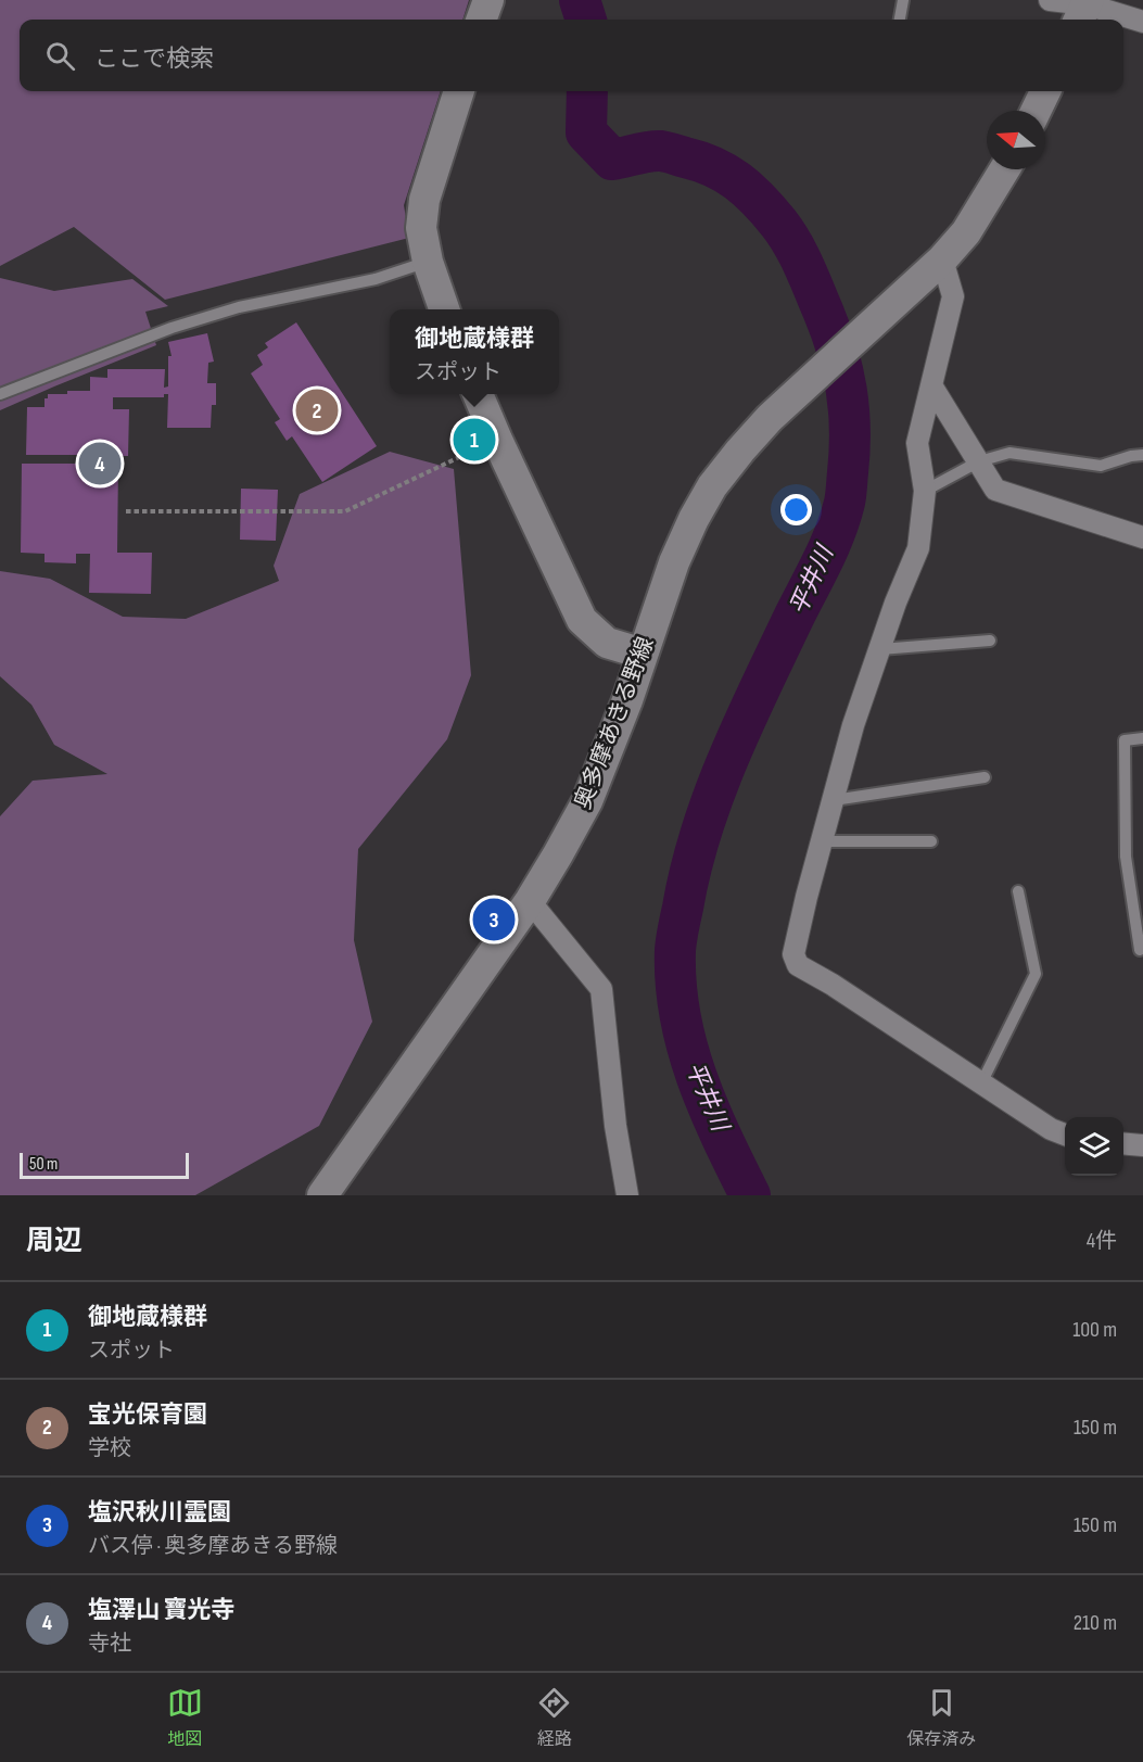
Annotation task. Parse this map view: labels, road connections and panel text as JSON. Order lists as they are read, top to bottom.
{
  "streets": {
    "main road": ["奥多摩あきる野線"]
  },
  "water": ["平井川"],
  "scale_bar": "50 m",
  "north": "left",
  "page": {
    "search": "ここで検索",
    "popup": ["御地蔵様群", "スポット"],
    "pins": [
      "2",
      "1",
      "4",
      "3"
    ],
    "scale": "50 m",
    "heading": ["周辺", "4件"],
    "list": [
      {
        "mark": "1",
        "name": "御地蔵様群",
        "note": "スポット",
        "value": "100 m"
      },
      {
        "mark": "2",
        "name": "宝光保育園",
        "note": "学校",
        "value": "150 m"
      },
      {
        "mark": "3",
        "name": "塩沢秋川霊園",
        "note": "バス停 · 奥多摩あきる野線",
        "value": "150 m"
      },
      {
        "mark": "4",
        "name": "塩澤山 寶光寺",
        "note": "寺社",
        "value": "210 m"
      }
    ],
    "nav": ["地図", "経路", "保存済み"]
  }
}
